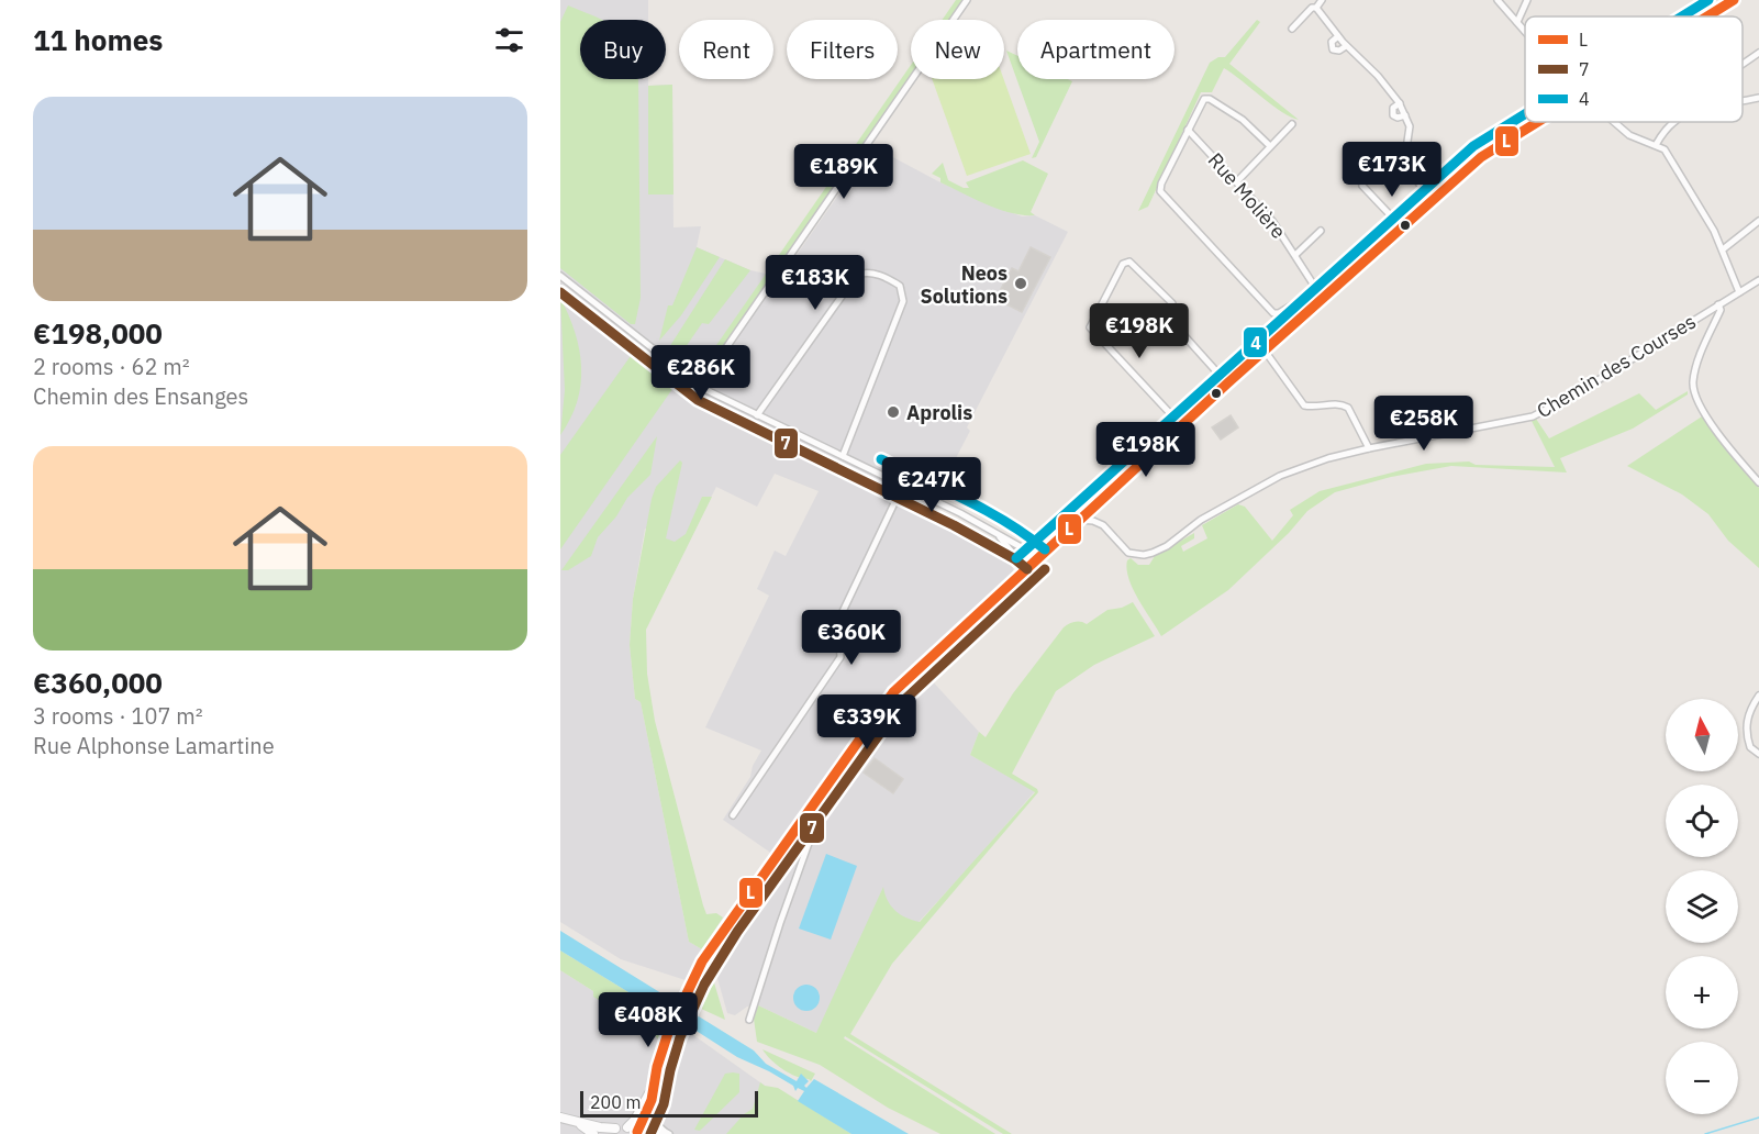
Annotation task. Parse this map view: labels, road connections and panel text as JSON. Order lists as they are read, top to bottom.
{
  "streets": {
    "street": ["Rue Molière", "Chemin des Courses"]
  },
  "places": ["Neos Solutions", "Aprolis"],
  "lines": ["transit line L", "transit line 4", "transit line 7"],
  "legend": ["L", "7", "4"],
  "scale_bar": "200 m",
  "north": "top",
  "page": {
    "heading": "11 homes",
    "chip": [
      "Buy",
      "Rent",
      "Filters",
      "New",
      "Apartment"
    ],
    "list": [
      {
        "name": "€198,000",
        "note": "2 rooms · 62 m² · Chemin des Ensanges"
      },
      {
        "name": "€360,000",
        "note": "3 rooms · 107 m² · Rue Alphonse Lamartine"
      }
    ],
    "price": [
      "€173K",
      "€189K",
      "€183K",
      "€198K",
      "€286K",
      "€258K",
      "€198K",
      "€247K",
      "€360K",
      "€339K",
      "€408K"
    ],
    "map_buttons": ["+", "−"],
    "scale": "200 m"
  }
}
